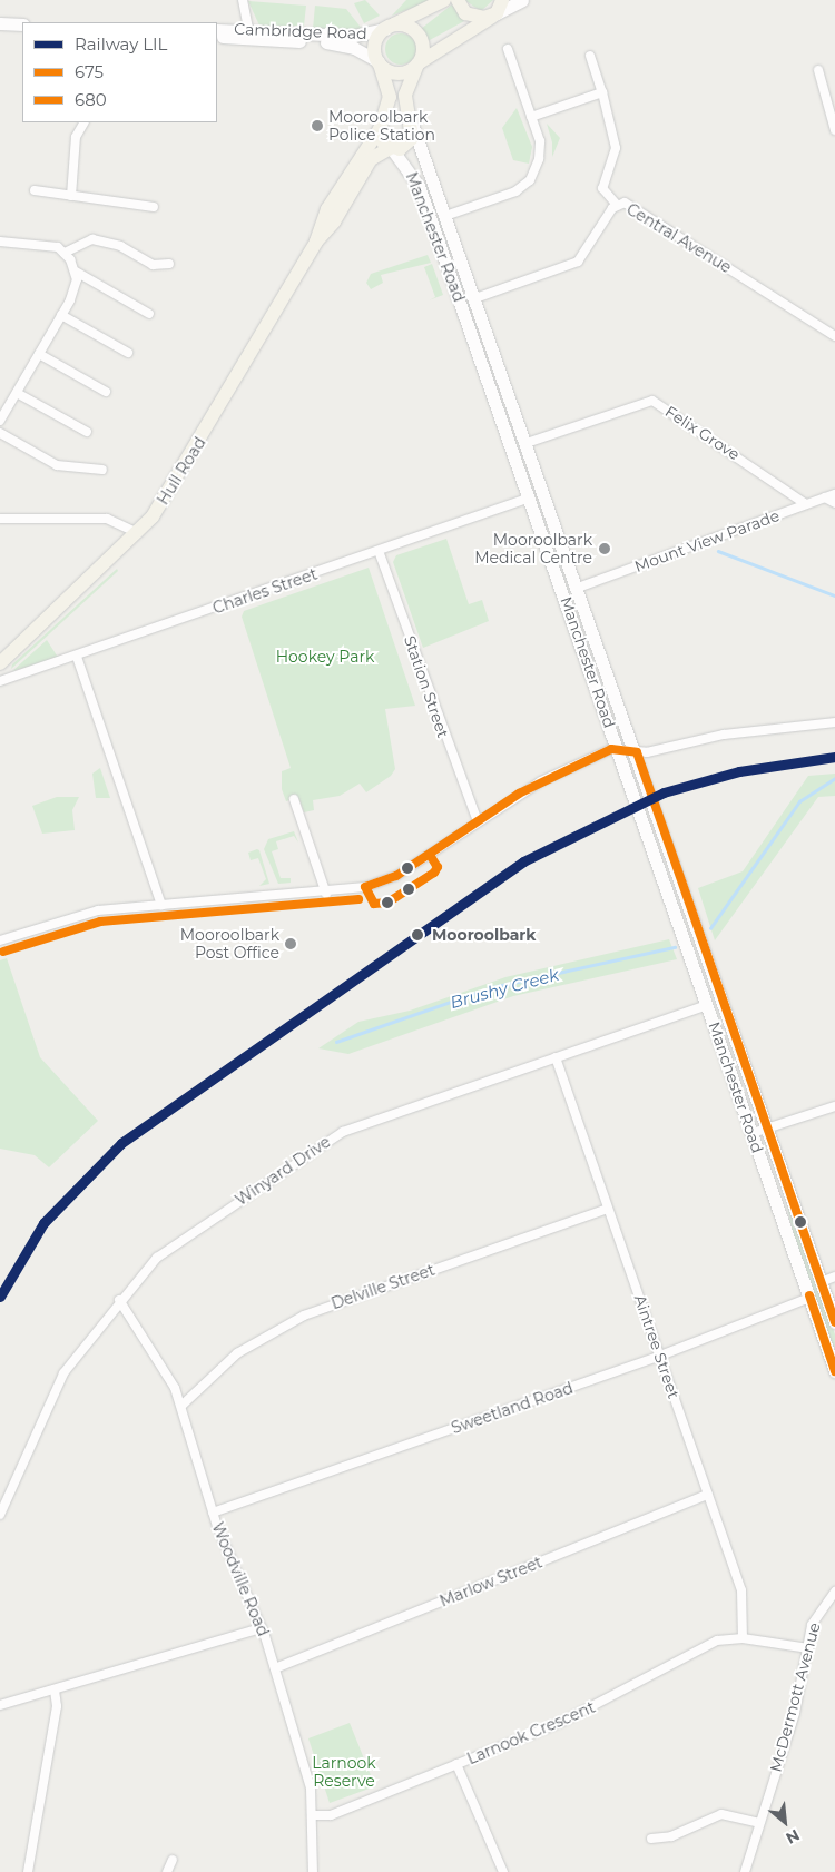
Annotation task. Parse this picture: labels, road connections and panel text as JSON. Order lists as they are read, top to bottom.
{
  "streets": {
    "main road": ["Cambridge Road", "Manchester Road", "Hull Road"],
    "street": [
      "Central Avenue",
      "Felix Grove",
      "Mount View Parade",
      "Charles Street",
      "Station Street",
      "Winyard Drive",
      "Delville Street",
      "Aintree Street",
      "Sweetland Road",
      "Woodville Road",
      "Marlow Street",
      "McDermott Avenue",
      "Larnook Crescent"
    ]
  },
  "crossings": [
    ["Cambridge Road", "Hull Road"],
    ["Manchester Road", "Central Avenue"],
    ["Manchester Road", "Felix Grove"],
    ["Manchester Road", "Hull Road"],
    ["Manchester Road", "Mount View Parade"],
    ["Manchester Road", "Charles Street"],
    ["Manchester Road", "Winyard Drive"],
    ["Manchester Road", "Sweetland Road"],
    ["Felix Grove", "Mount View Parade"],
    ["Charles Street", "Station Street"],
    ["Winyard Drive", "Aintree Street"],
    ["Winyard Drive", "Woodville Road"],
    ["Delville Street", "Aintree Street"],
    ["Delville Street", "Woodville Road"],
    ["Aintree Street", "Sweetland Road"],
    ["Aintree Street", "Marlow Street"],
    ["Aintree Street", "Larnook Crescent"],
    ["Sweetland Road", "Woodville Road"],
    ["Woodville Road", "Marlow Street"],
    ["Woodville Road", "Larnook Crescent"],
    ["McDermott Avenue", "Larnook Crescent"]
  ],
  "water": ["Brushy Creek"],
  "parks": ["Hookey Park", "Larnook Reserve"],
  "places": [
    "Mooroolbark Police Station",
    "Mooroolbark Medical Centre",
    "Mooroolbark",
    "Mooroolbark Post Office"
  ],
  "lines": ["transit line 675", "rail line LIL", "transit line 680"],
  "legend": ["Railway LIL", "675", "680"],
  "north": "bottom right"
}
